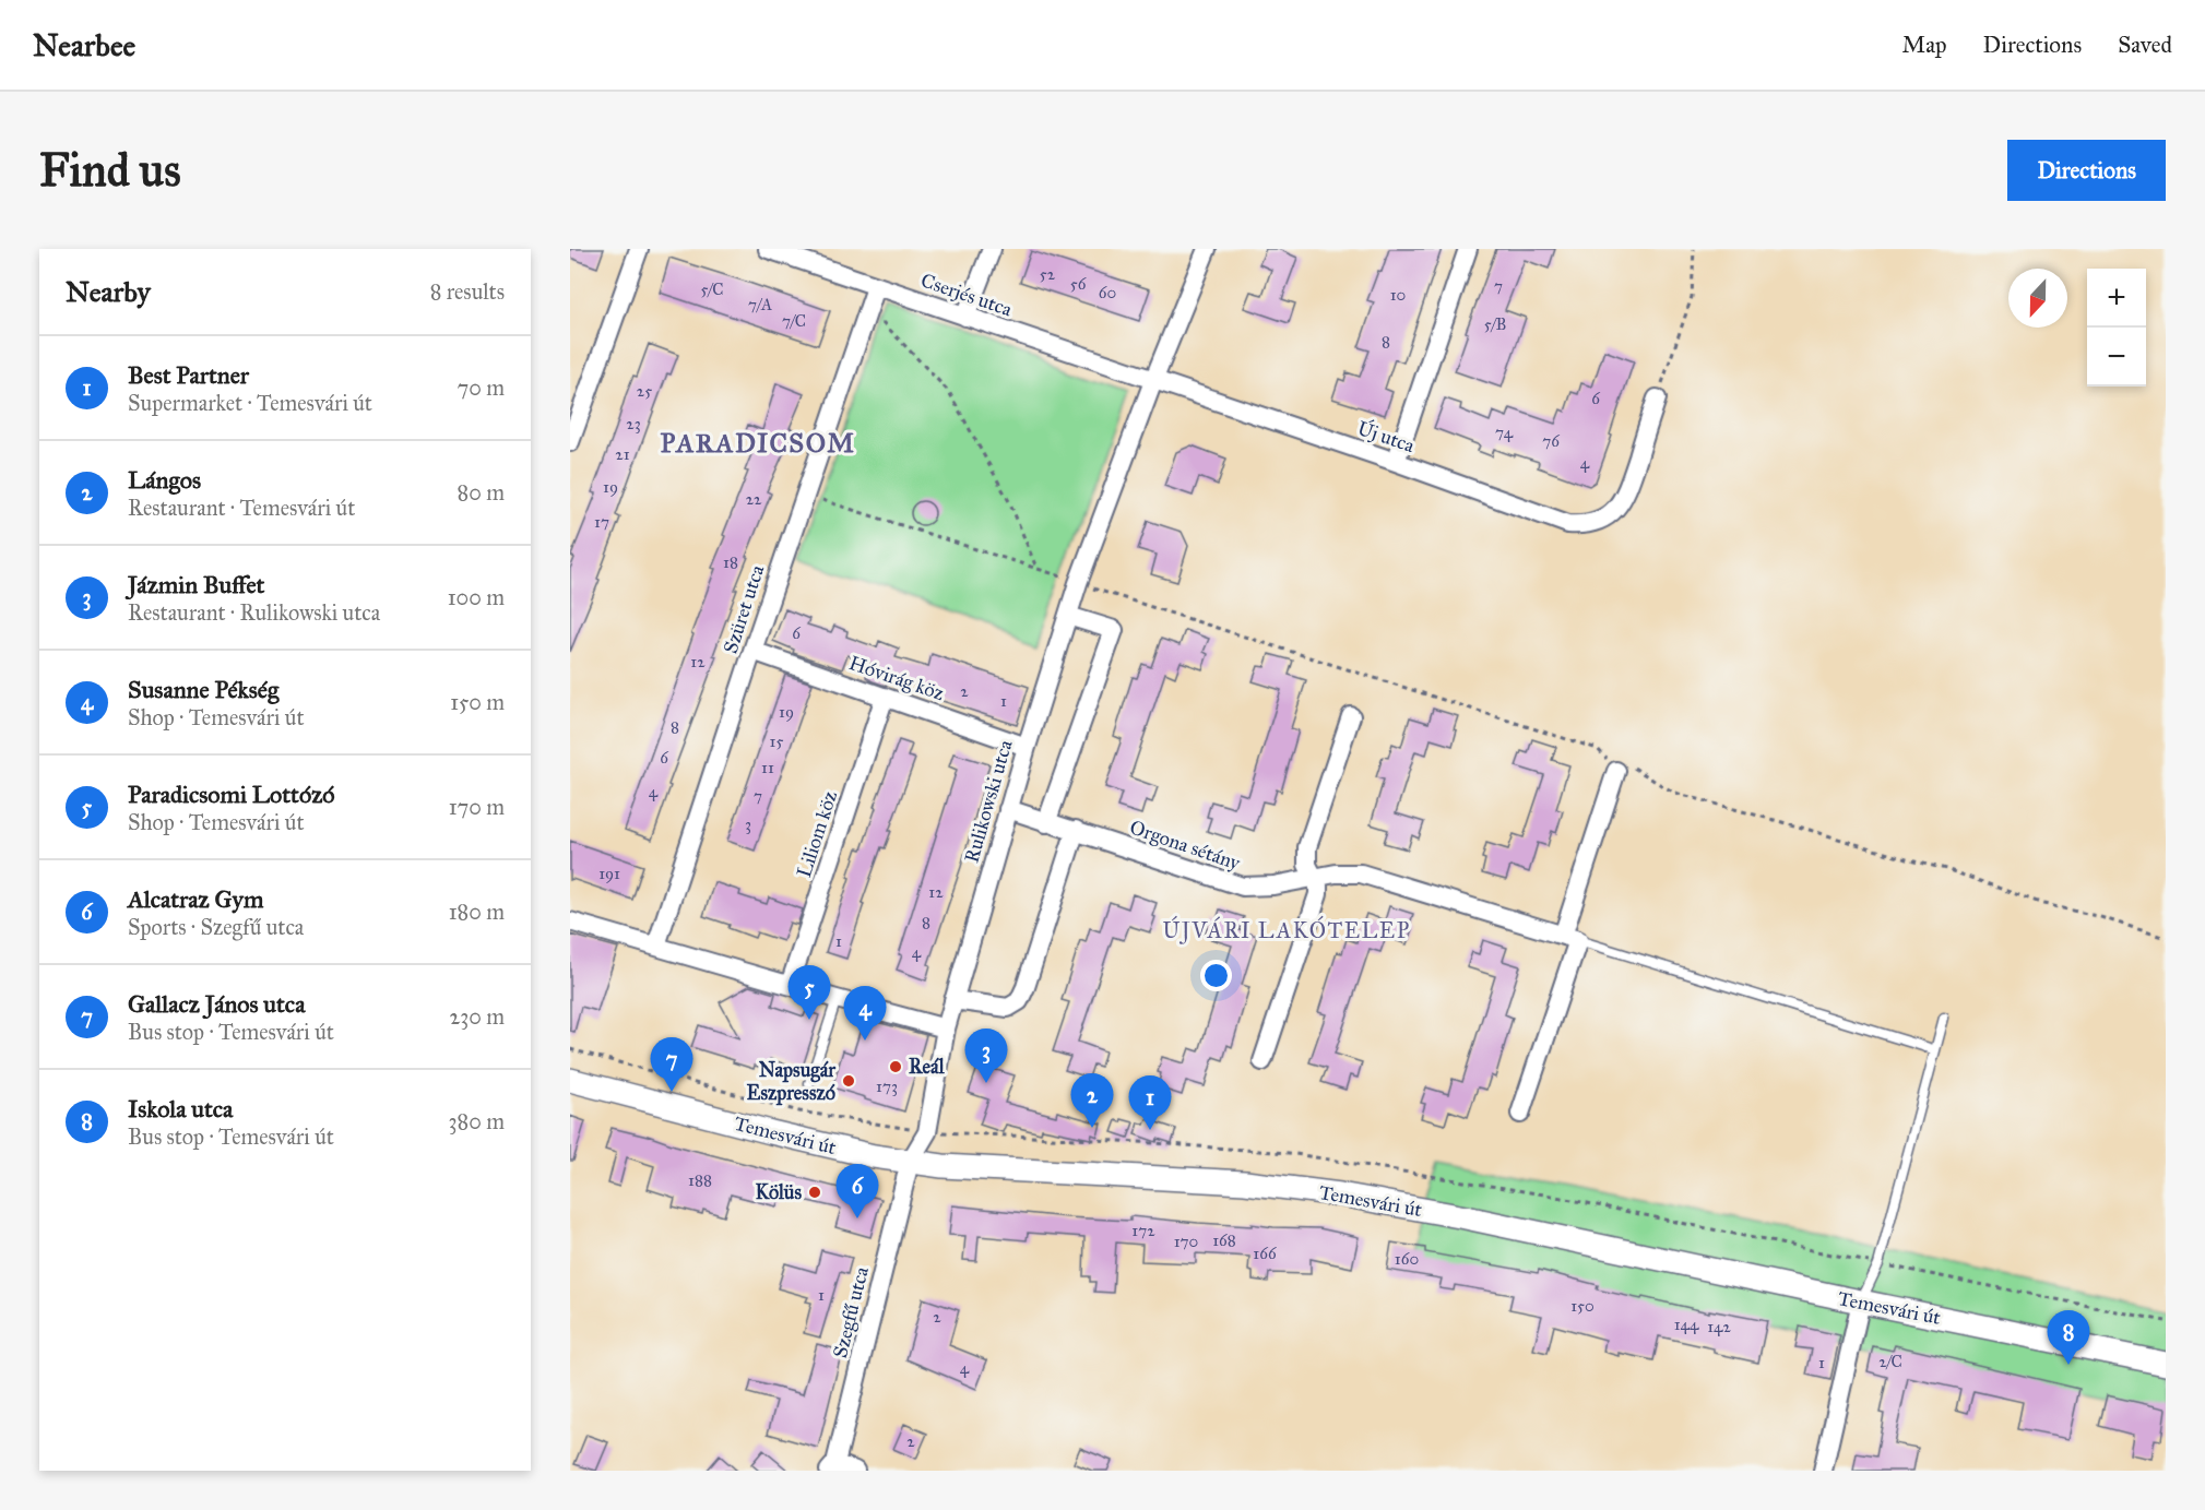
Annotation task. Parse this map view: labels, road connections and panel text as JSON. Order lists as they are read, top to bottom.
{
  "streets": {
    "street": [
      "Cserjés utca",
      "Új utca",
      "Szüret utca",
      "Hóvirág köz",
      "Rulikowski utca",
      "Liliom köz",
      "Orgona sétány",
      "Temesvári út",
      "Szegfű utca"
    ]
  },
  "crossings": [
    ["Cserjés utca", "Új utca"],
    ["Cserjés utca", "Szüret utca"],
    ["Cserjés utca", "Rulikowski utca"],
    ["Új utca", "Rulikowski utca"],
    ["Szüret utca", "Hóvirág köz"],
    ["Hóvirág köz", "Rulikowski utca"],
    ["Hóvirág köz", "Liliom köz"],
    ["Rulikowski utca", "Orgona sétány"],
    ["Rulikowski utca", "Temesvári út"],
    ["Rulikowski utca", "Szegfű utca"],
    ["Temesvári út", "Szegfű utca"]
  ],
  "districts": ["PARADICSOM", "ÚJVÁRI LAKÓTELEP"],
  "places": ["Reál", "Napsugár Eszpresszó", "Kölüs"],
  "house_numbers": [
    "52",
    "56",
    "7",
    "5/C",
    "60",
    "10",
    "7/A",
    "7/C",
    "5/B",
    "8",
    "25",
    "6",
    "23",
    "74",
    "76",
    "21",
    "4",
    "19",
    "22",
    "17",
    "18",
    "6",
    "12",
    "2",
    "1",
    "19",
    "8",
    "15",
    "6",
    "11",
    "4",
    "7",
    "3",
    "191",
    "12",
    "8",
    "1",
    "4",
    "173",
    "188",
    "172",
    "168",
    "170",
    "166",
    "160",
    "1",
    "150",
    "2",
    "144",
    "142",
    "2/C",
    "1",
    "4",
    "2"
  ],
  "north": "bottom",
  "page": {
    "header": "Nearbee",
    "nav": ["Map", "Directions", "Saved"],
    "buttons": "Directions",
    "title": "Find us",
    "heading": ["Nearby", "8 results"],
    "map_buttons": ["+", "−"],
    "list": [
      {
        "mark": "1",
        "name": "Best Partner",
        "note": "Supermarket · Temesvári út",
        "value": "70 m"
      },
      {
        "mark": "2",
        "name": "Lángos",
        "note": "Restaurant · Temesvári út",
        "value": "80 m"
      },
      {
        "mark": "3",
        "name": "Jázmin Buffet",
        "note": "Restaurant · Rulikowski utca",
        "value": "100 m"
      },
      {
        "mark": "4",
        "name": "Susanne Pékség",
        "note": "Shop · Temesvári út",
        "value": "150 m"
      },
      {
        "mark": "5",
        "name": "Paradicsomi Lottózó",
        "note": "Shop · Temesvári út",
        "value": "170 m"
      },
      {
        "mark": "6",
        "name": "Alcatraz Gym",
        "note": "Sports · Szegfű utca",
        "value": "180 m"
      },
      {
        "mark": "7",
        "name": "Gallacz János utca",
        "note": "Bus stop · Temesvári út",
        "value": "230 m"
      },
      {
        "mark": "8",
        "name": "Iskola utca",
        "note": "Bus stop · Temesvári út",
        "value": "380 m"
      }
    ],
    "pins": [
      "5",
      "4",
      "3",
      "7",
      "2",
      "1",
      "6",
      "8"
    ]
  }
}
